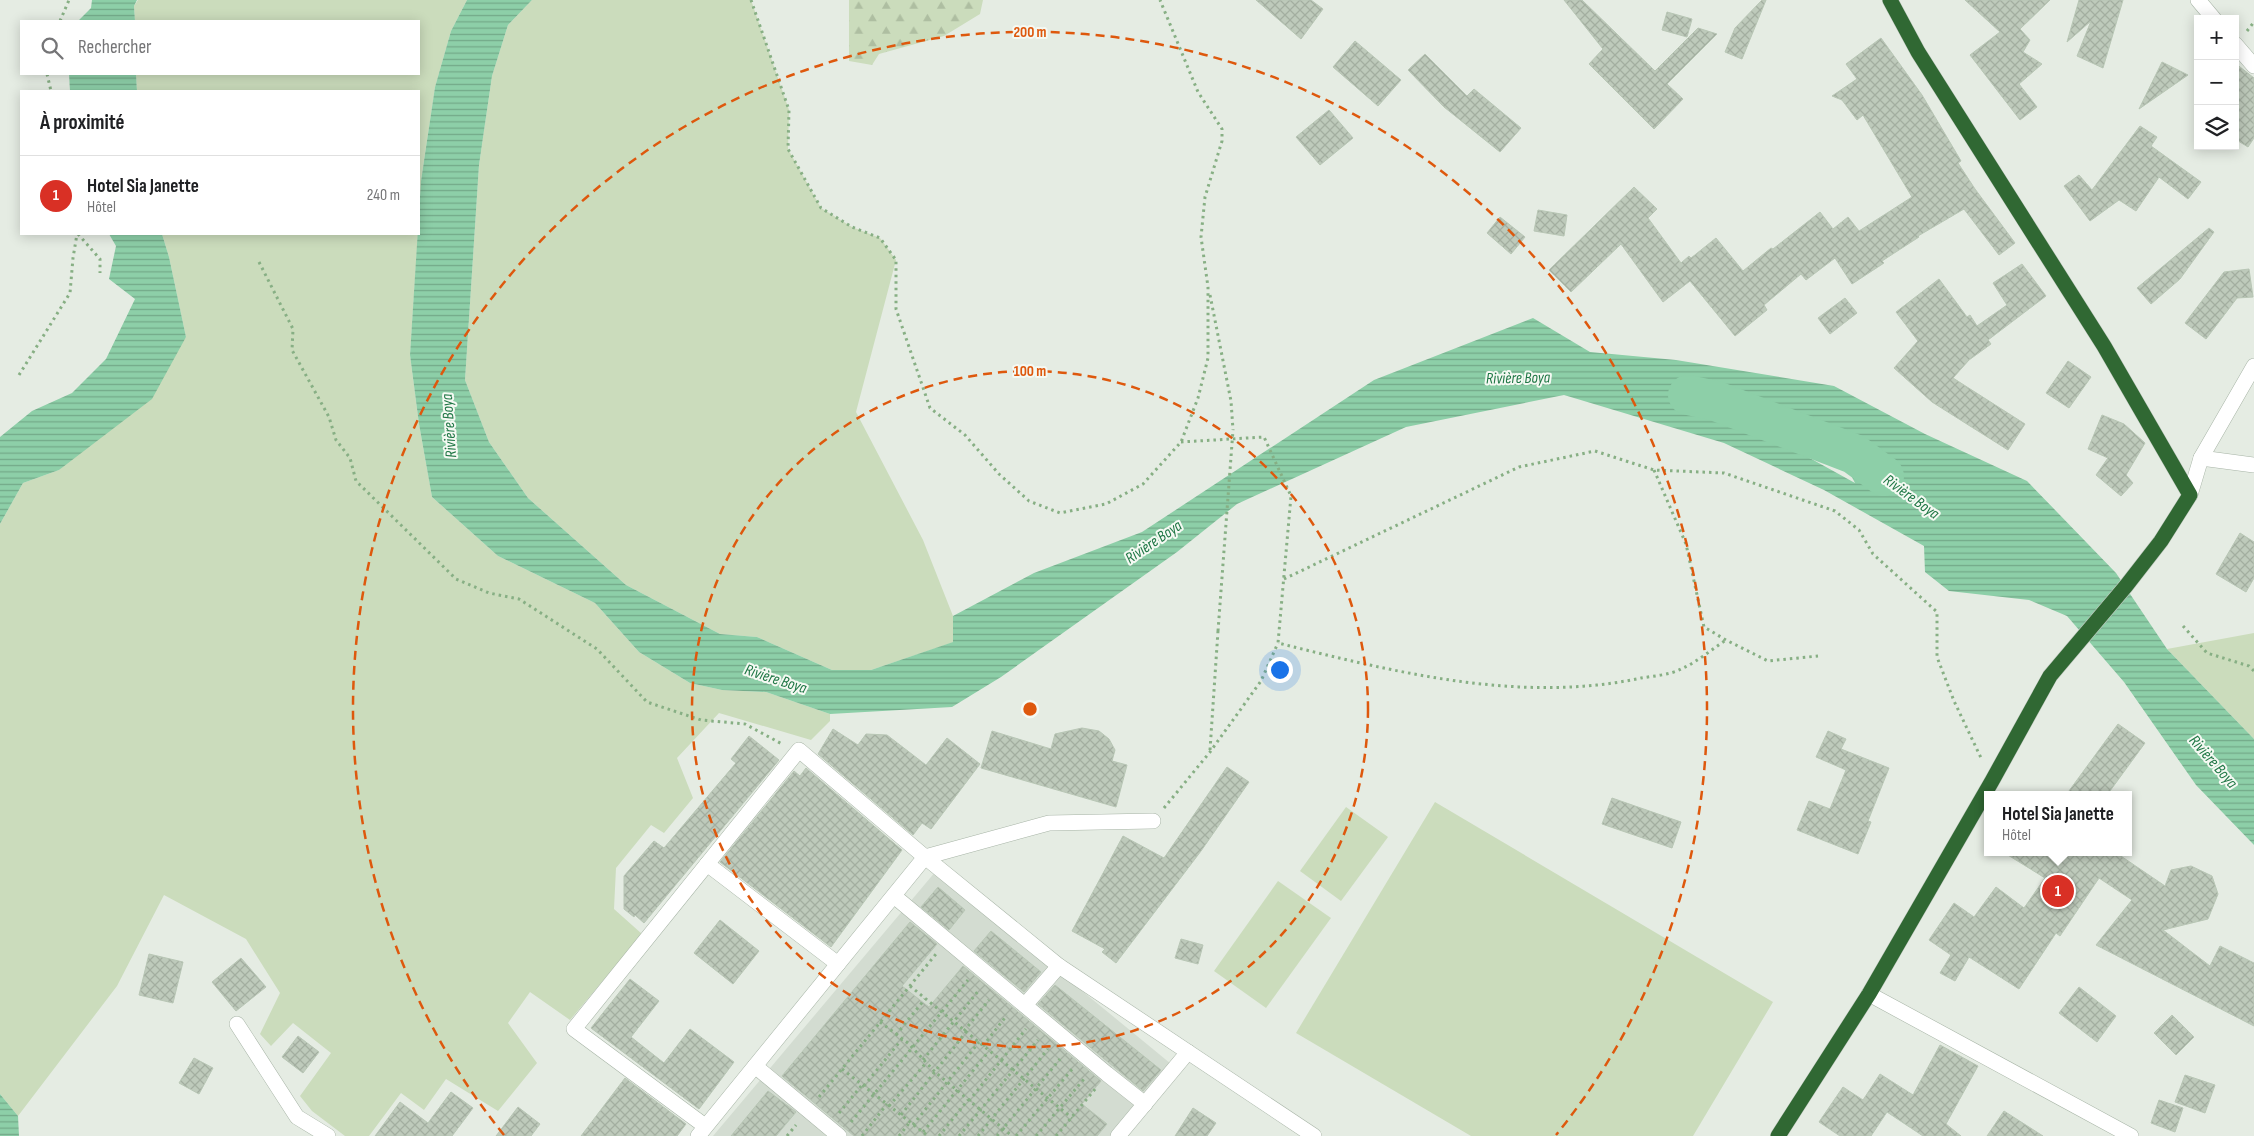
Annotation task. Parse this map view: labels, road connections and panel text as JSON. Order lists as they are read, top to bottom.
{
  "water": ["Rivière Boya"],
  "page": {
    "map_buttons": ["+", "−"],
    "search": "Rechercher",
    "heading": "À proximité",
    "list": [
      {
        "mark": "1",
        "name": "Hotel Sia Janette",
        "note": "Hôtel",
        "value": "240 m"
      }
    ],
    "popup": ["Hotel Sia Janette", "Hôtel"],
    "pins": "1"
  },
  "rings": ["200 m", "100 m"]
}
